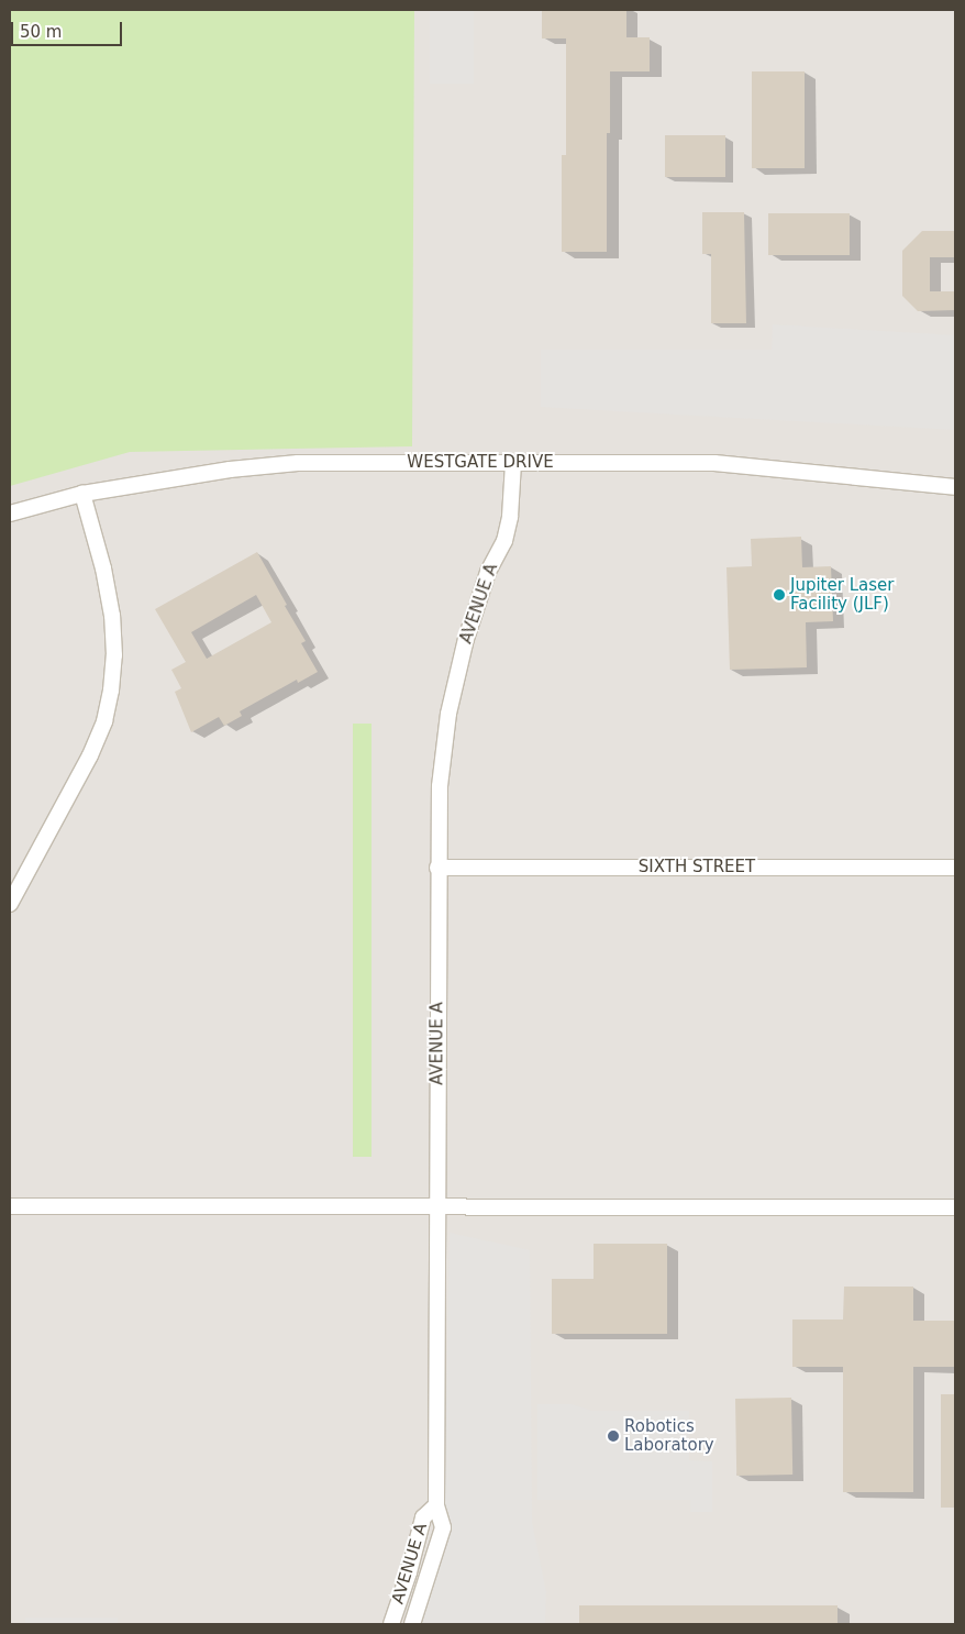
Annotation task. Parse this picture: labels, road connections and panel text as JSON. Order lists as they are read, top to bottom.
{
  "streets": {
    "street": ["WESTGATE DRIVE", "AVENUE A", "SIXTH STREET"]
  },
  "crossings": [
    ["WESTGATE DRIVE", "AVENUE A"],
    ["AVENUE A", "SIXTH STREET"]
  ],
  "places": ["Jupiter Laser Facility (JLF)", "Robotics Laboratory"],
  "scale_bar": "50 m"
}
